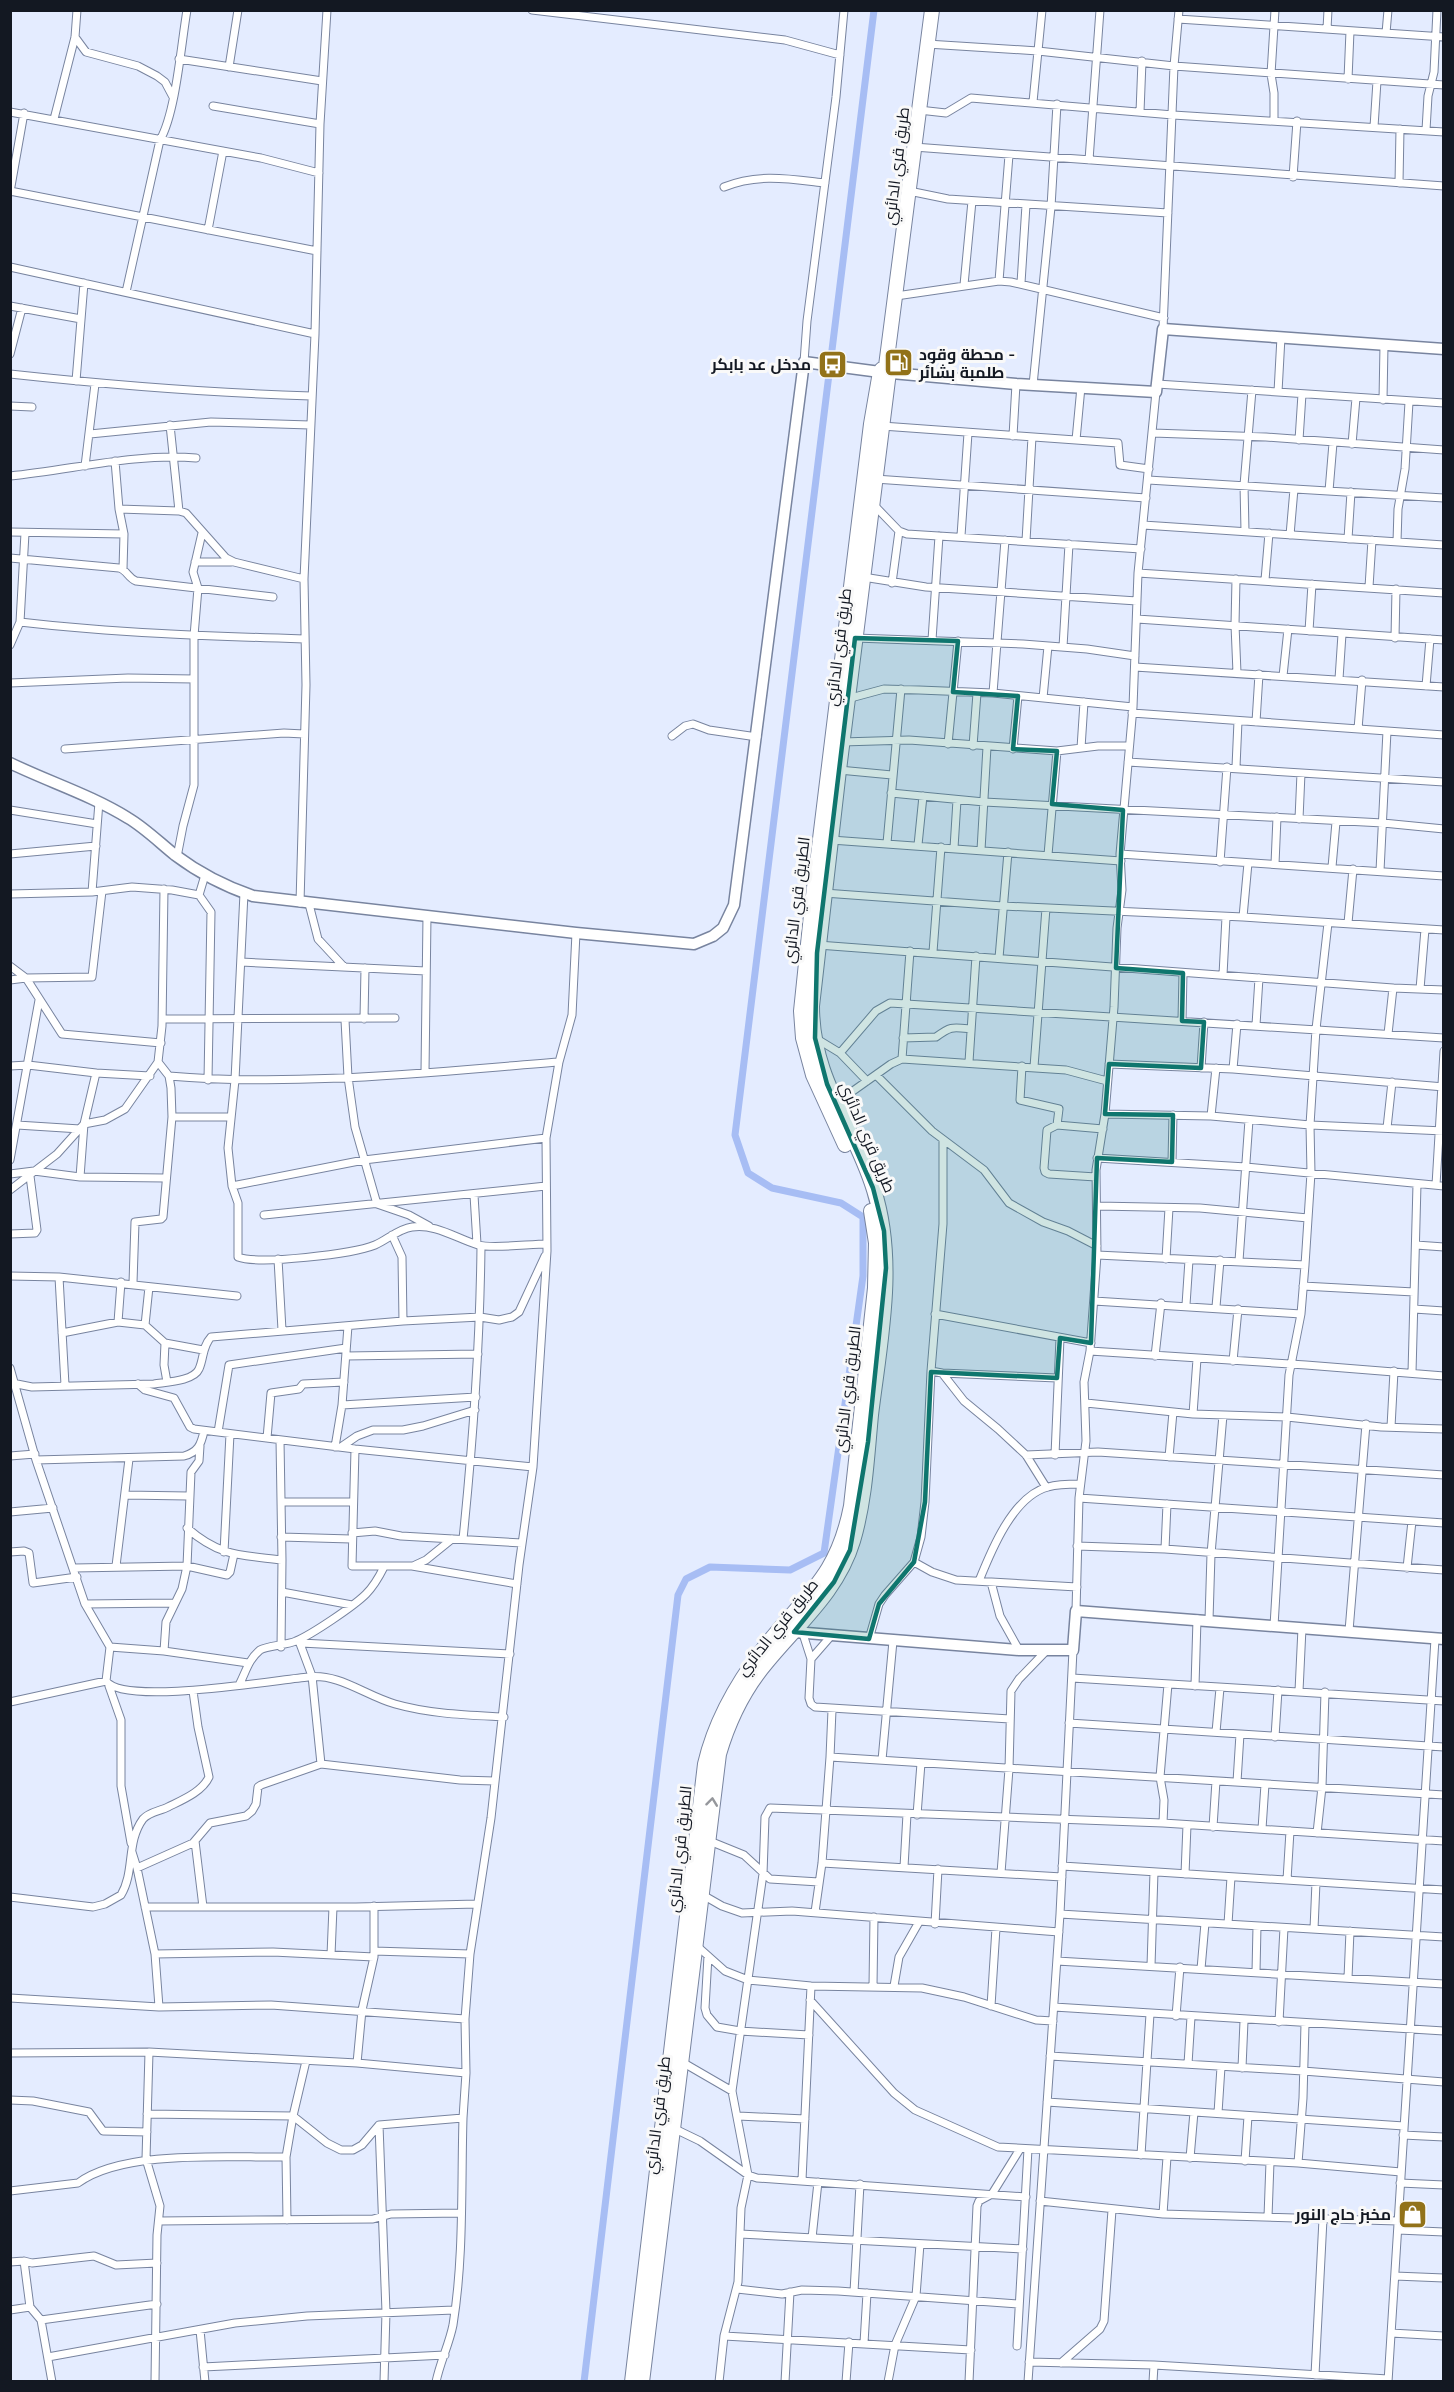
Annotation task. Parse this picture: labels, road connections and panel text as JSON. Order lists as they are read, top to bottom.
{
  "streets": {
    "highway": ["طريق قري الدائري", "الطريق قري الدائري"]
  },
  "crossings": [
    ["طريق قري الدائري", "الطريق قري الدائري"]
  ],
  "places": {
    "fuel station": ["محطة وقود - طلمبة بشائر"],
    "bus stop": ["مدخل عد بابكر"],
    "shop": ["مخبز حاج النور"]
  }
}
